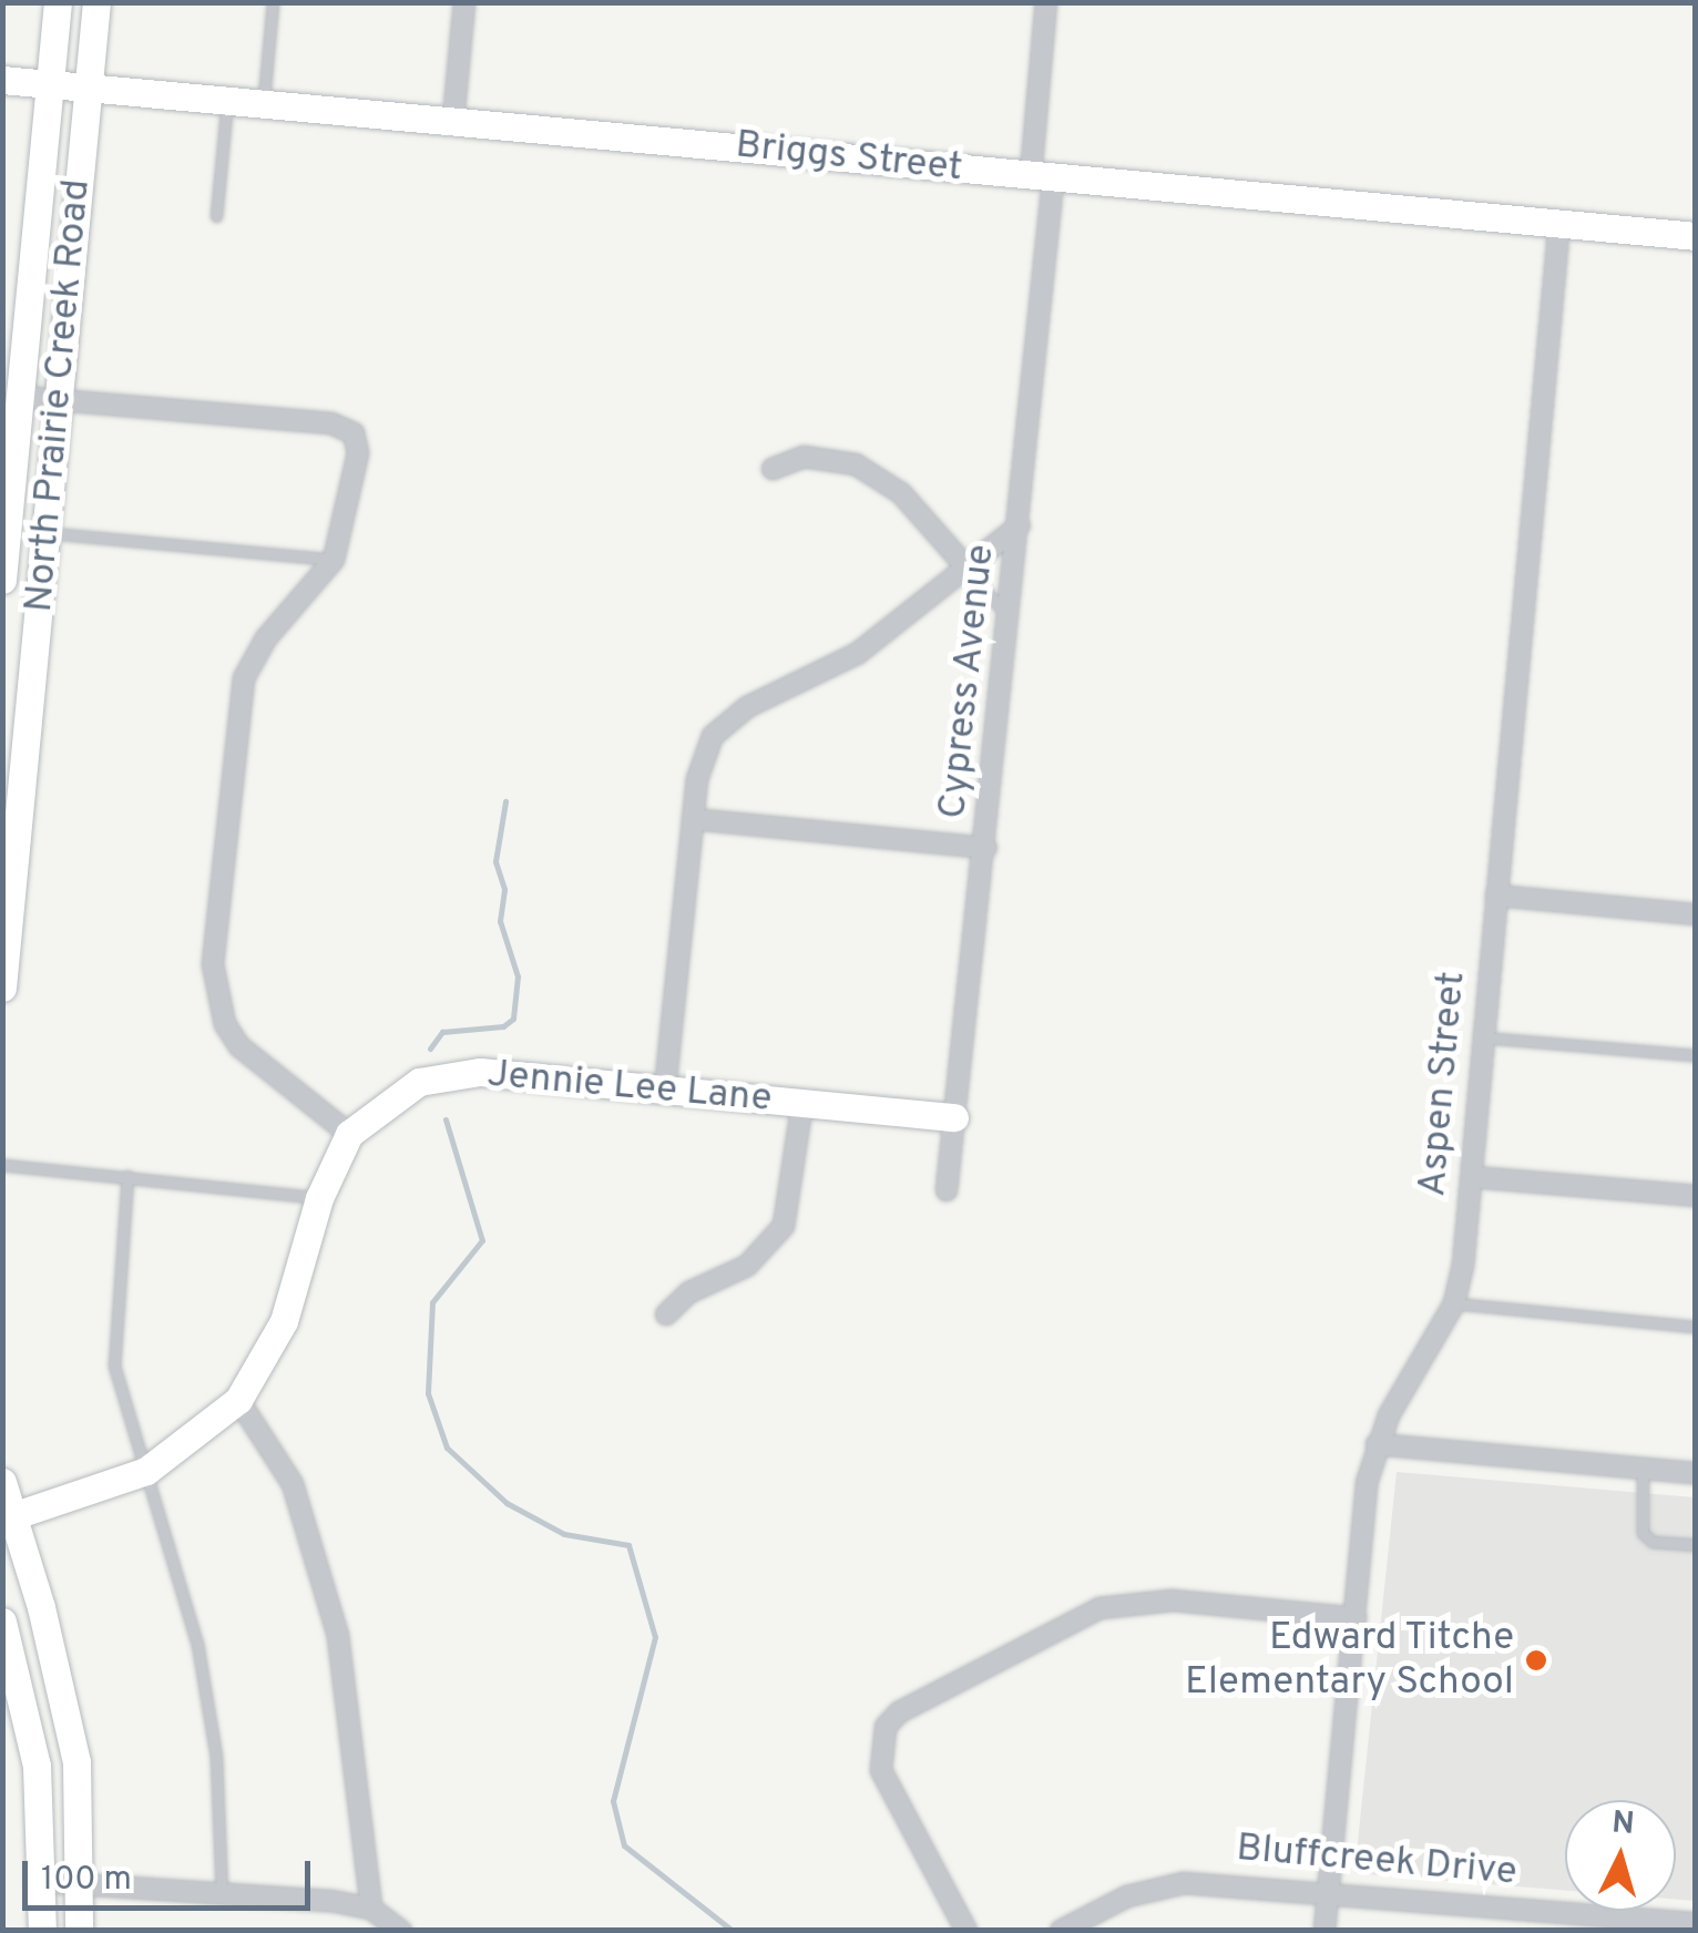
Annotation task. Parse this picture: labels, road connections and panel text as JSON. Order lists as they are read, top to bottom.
{
  "streets": {
    "street": [
      "Briggs Street",
      "North Prairie Creek Road",
      "Cypress Avenue",
      "Aspen Street",
      "Jennie Lee Lane",
      "Bluffcreek Drive"
    ]
  },
  "crossings": [
    ["Briggs Street", "North Prairie Creek Road"],
    ["Briggs Street", "Cypress Avenue"],
    ["Briggs Street", "Aspen Street"],
    ["Cypress Avenue", "Jennie Lee Lane"],
    ["Aspen Street", "Bluffcreek Drive"]
  ],
  "places": ["Edward Titche Elementary School"],
  "scale_bar": "100 m",
  "north": "top"
}
